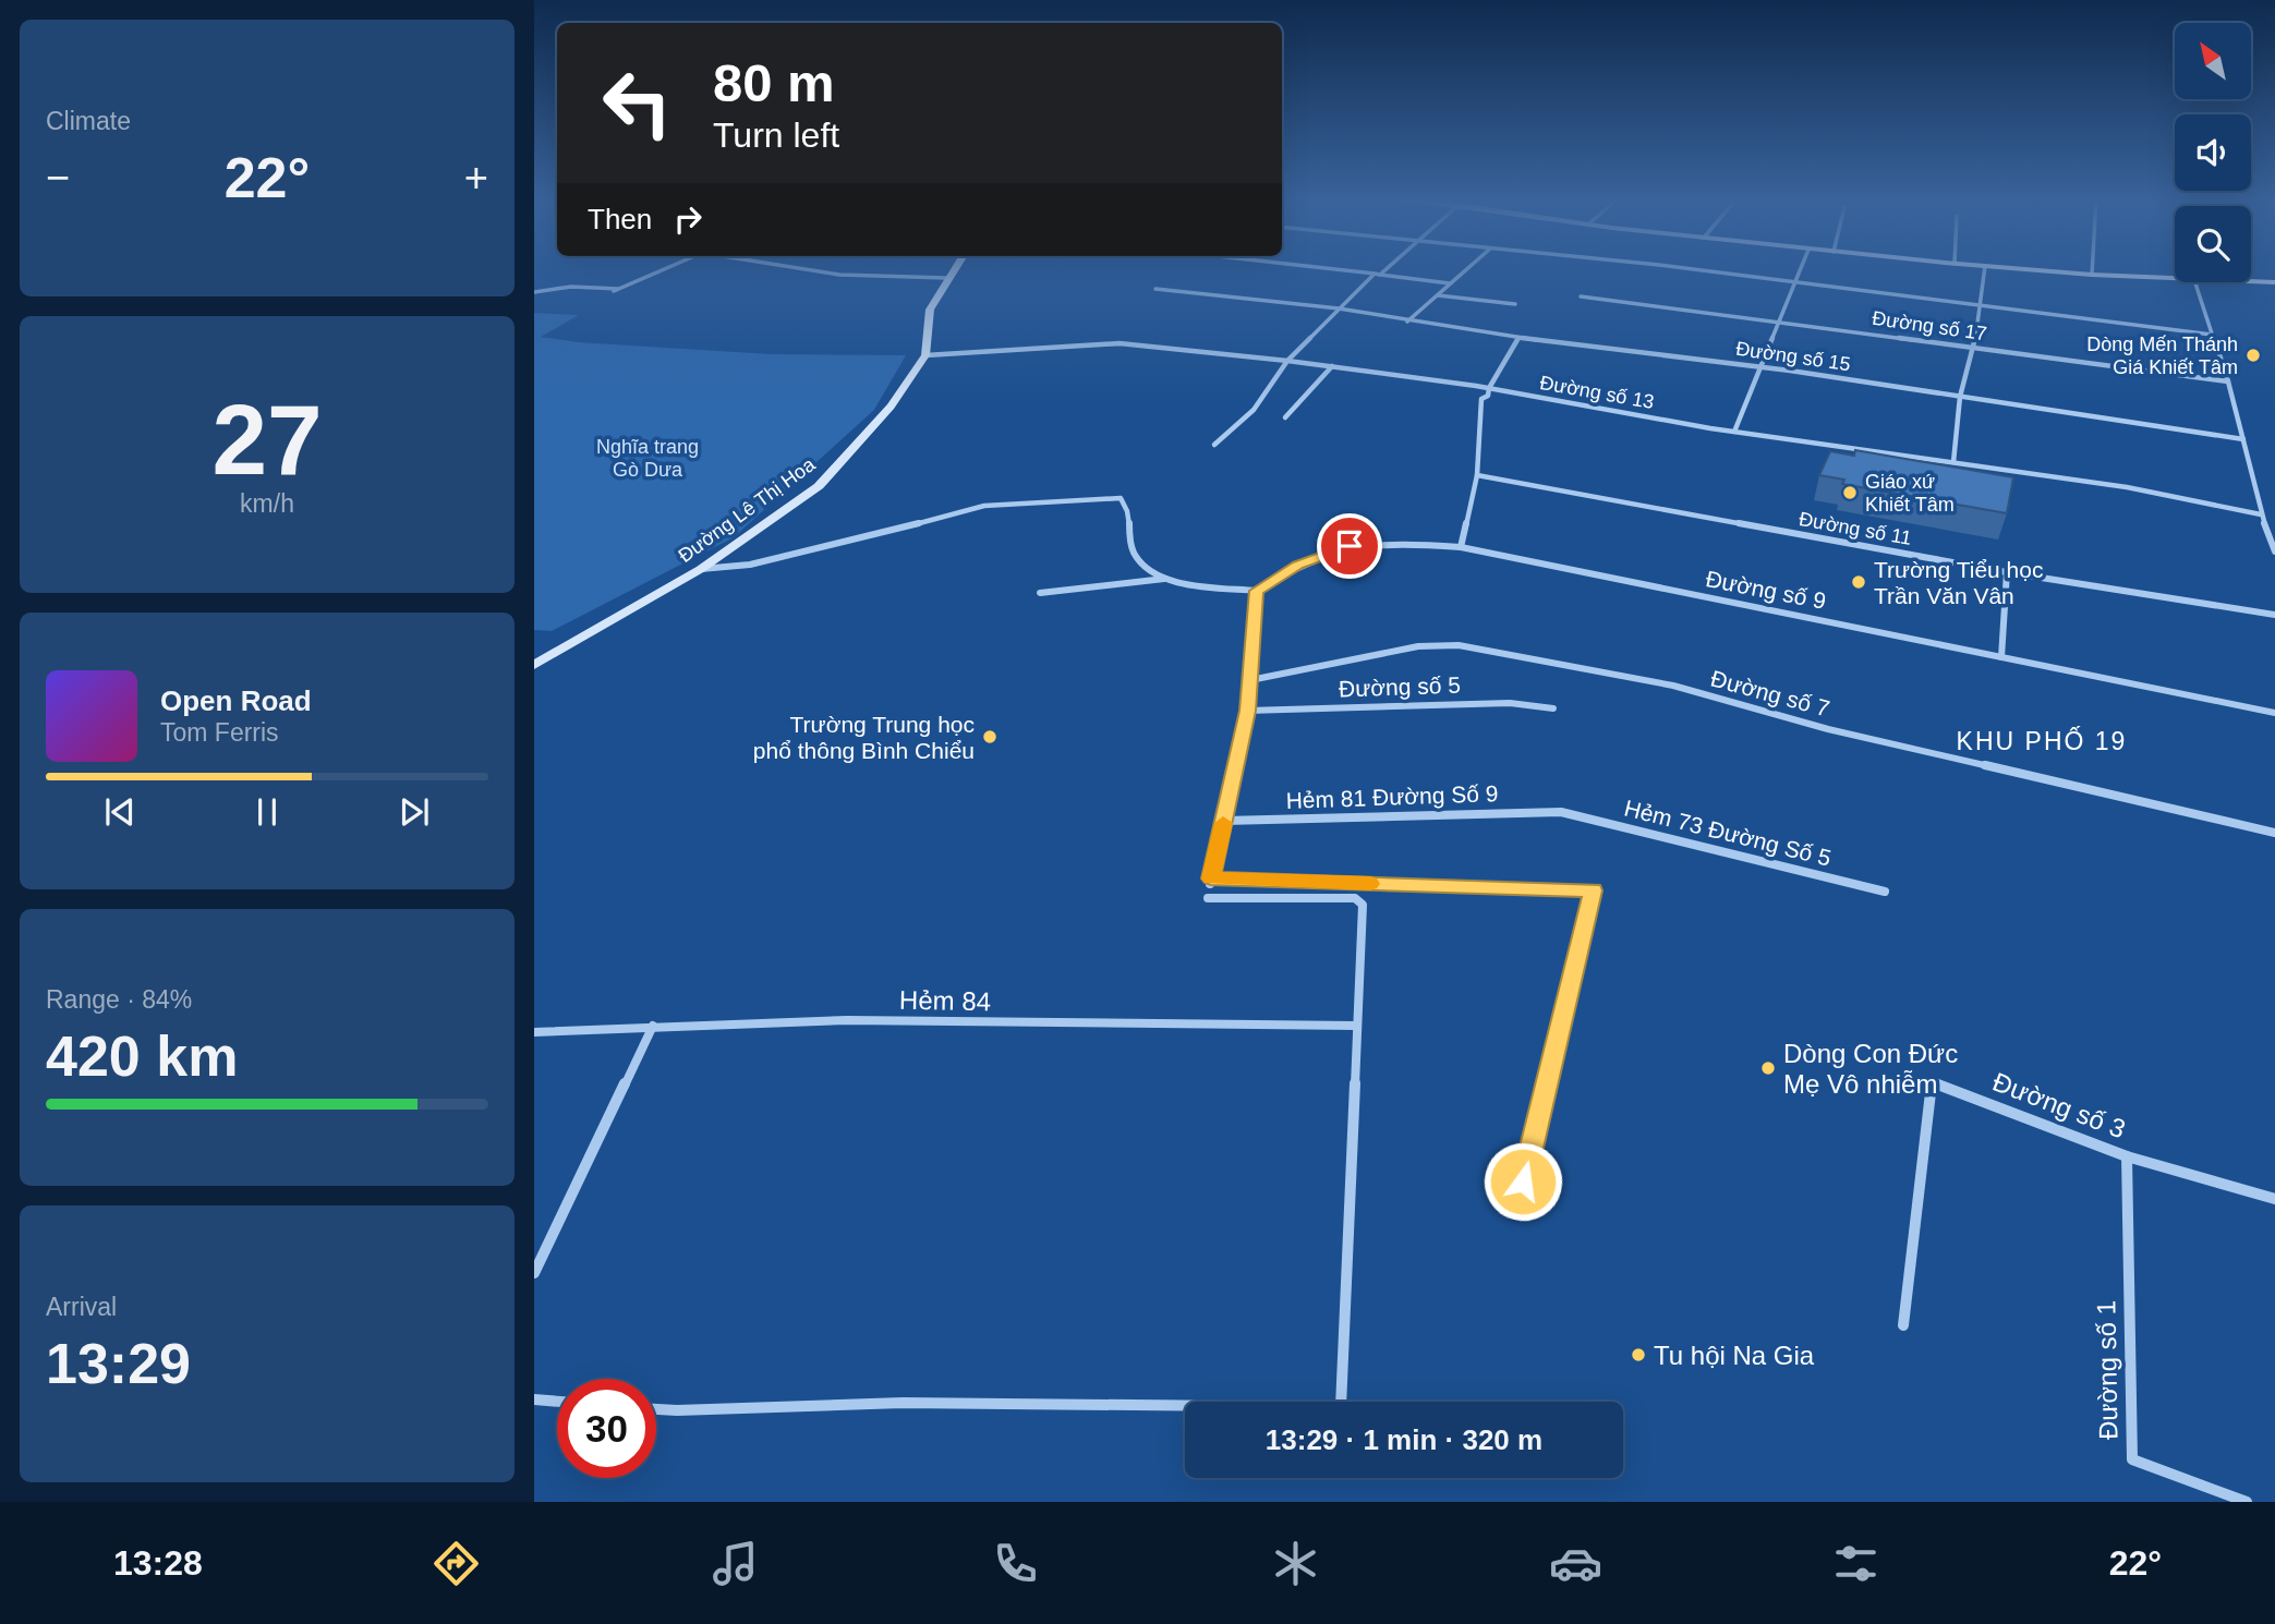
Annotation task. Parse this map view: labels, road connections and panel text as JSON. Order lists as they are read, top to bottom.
{
  "streets": {
    "street": [
      "Đường số 17",
      "Đường số 15",
      "Đường số 13",
      "Đường Lê Thị Hoa",
      "Đường số 11",
      "Đường số 9",
      "Đường số 5",
      "Đường số 7",
      "Hẻm 81 Đường Số 9",
      "Hẻm 73 Đường Số 5",
      "Hẻm 84",
      "Đường số 3",
      "Đường số 1"
    ]
  },
  "crossings": [
    ["Đường số 13", "Đường Lê Thị Hoa"],
    ["Hẻm 81 Đường Số 9", "Hẻm 73 Đường Số 5"],
    ["Đường số 3", "Đường số 1"]
  ],
  "districts": ["KHU PHỐ 19"],
  "parks": ["Nghĩa trang Gò Dưa"],
  "places": [
    "Dòng Mến Thánh Giá Khiết Tâm",
    "Giáo xứ Khiết Tâm",
    "Trường Tiểu học Trần Văn Vân",
    "Trường Trung học phổ thông Bình Chiểu",
    "Dòng Con Đức Mẹ Vô nhiễm",
    "Tu hội Na Gia"
  ],
  "north": "top left",
  "page": {
    "tile": [
      "Climate",
      ["27", "km/h"],
      ["Range · 84%", "420 km"],
      ["Arrival", "13:29"]
    ],
    "turn": ["80 m", "Turn left"],
    "heat": ["−", "22°", "+"],
    "then": "Then",
    "song": ["Open Road", "Tom Ferris"],
    "limit": "30",
    "trip": "13:29 · 1 min · 320 m",
    "tabs": ["13:28", "22°"]
  }
}
